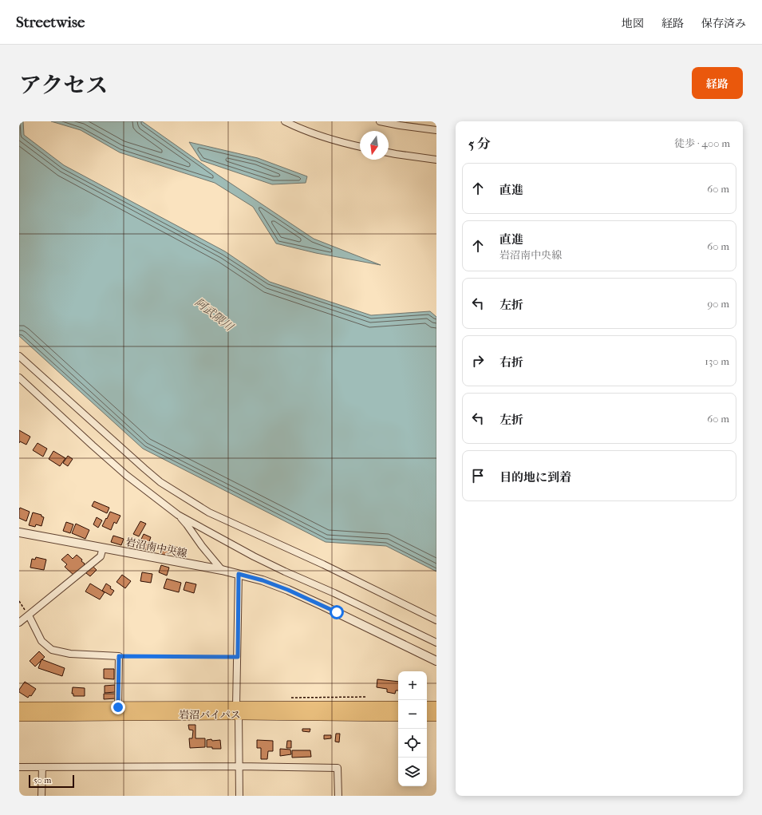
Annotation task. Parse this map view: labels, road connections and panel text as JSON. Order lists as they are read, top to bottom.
{
  "streets": {
    "highway": ["岩沼バイパス"],
    "street": ["岩沼南中央線"]
  },
  "water": ["阿武隈川"],
  "scale_bar": "50 m",
  "north": "bottom",
  "page": {
    "header": "Streetwise",
    "nav": ["地図", "経路", "保存済み"],
    "title": "アクセス",
    "buttons": "経路",
    "heading": ["5 分", "徒歩 · 400 m"],
    "list": [
      ["直進", "60 m"],
      ["直進", "岩沼南中央線", "60 m"],
      ["左折", "90 m"],
      ["右折", "130 m"],
      ["左折", "60 m"],
      "目的地に到着"
    ],
    "map_buttons": ["+", "−"],
    "scale": "50 m"
  }
}
